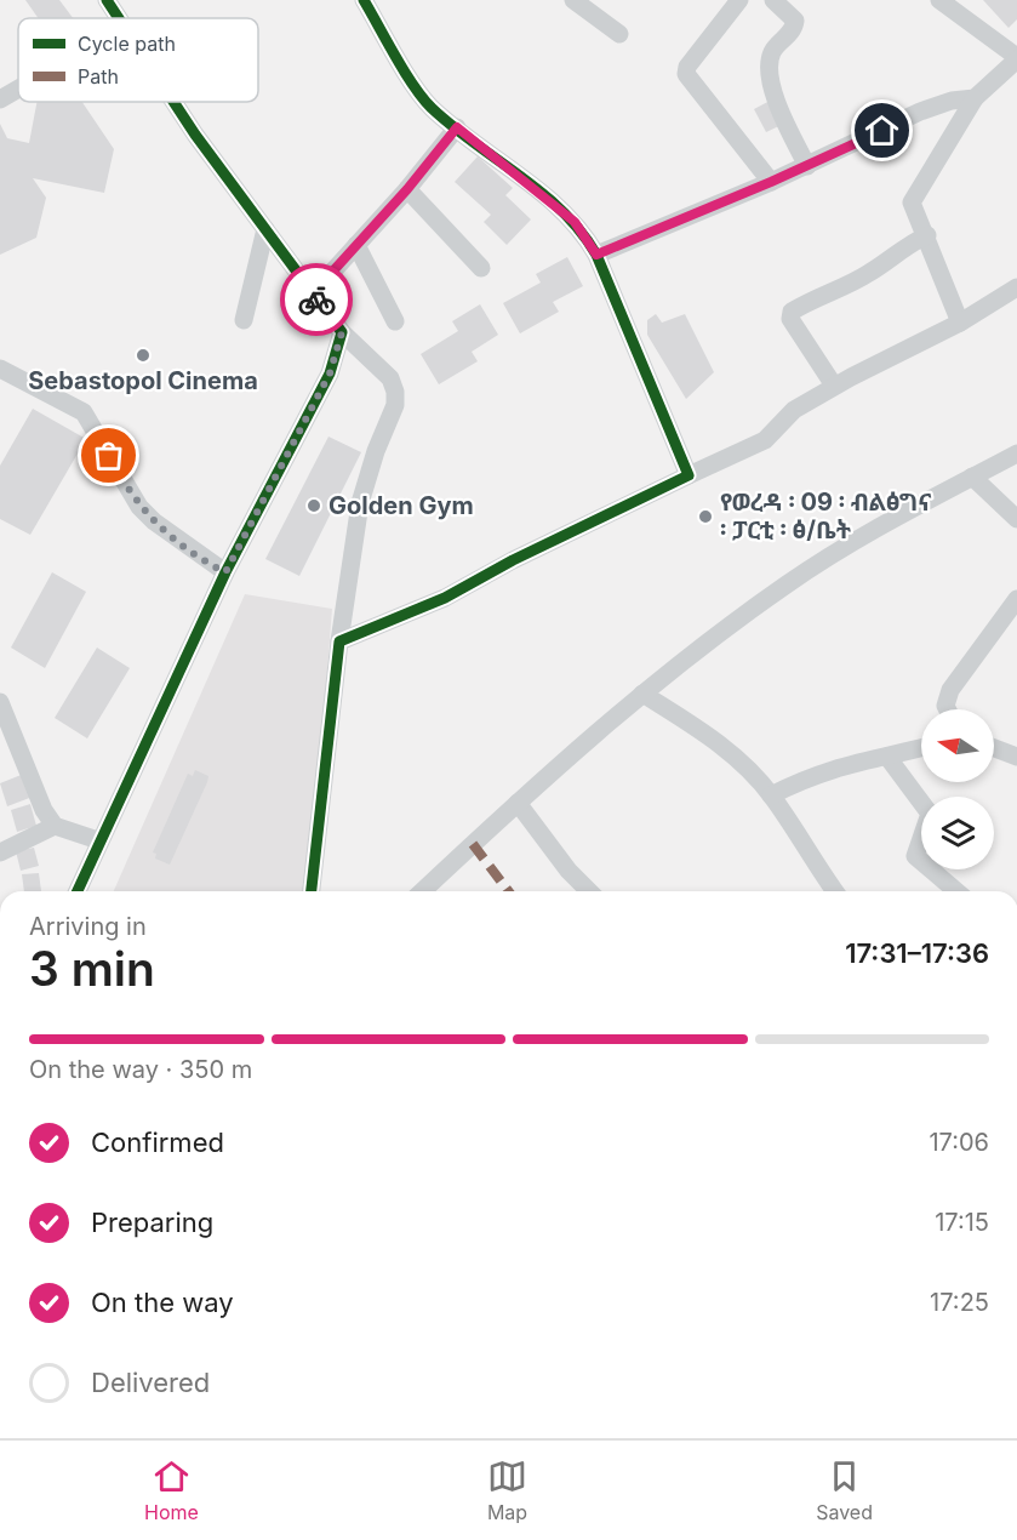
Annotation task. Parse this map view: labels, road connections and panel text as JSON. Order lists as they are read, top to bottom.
{
  "places": ["Sebastopol Cinema", "Golden Gym", "የወረዳ ፡ 09 ፡ ብልፅግና ፡ ፓርቲ ፡ ፅ/ቤት"],
  "legend": ["Cycle path", "Path"],
  "north": "left",
  "page": {
    "heading": ["3 min", "Arriving in", "17:31–17:36"],
    "bar": "On the way · 350 m",
    "list": [
      ["Confirmed", "17:06"],
      ["Preparing", "17:15"],
      ["On the way", "17:25"],
      "Delivered"
    ],
    "tabs": ["Home", "Map", "Saved"]
  }
}
